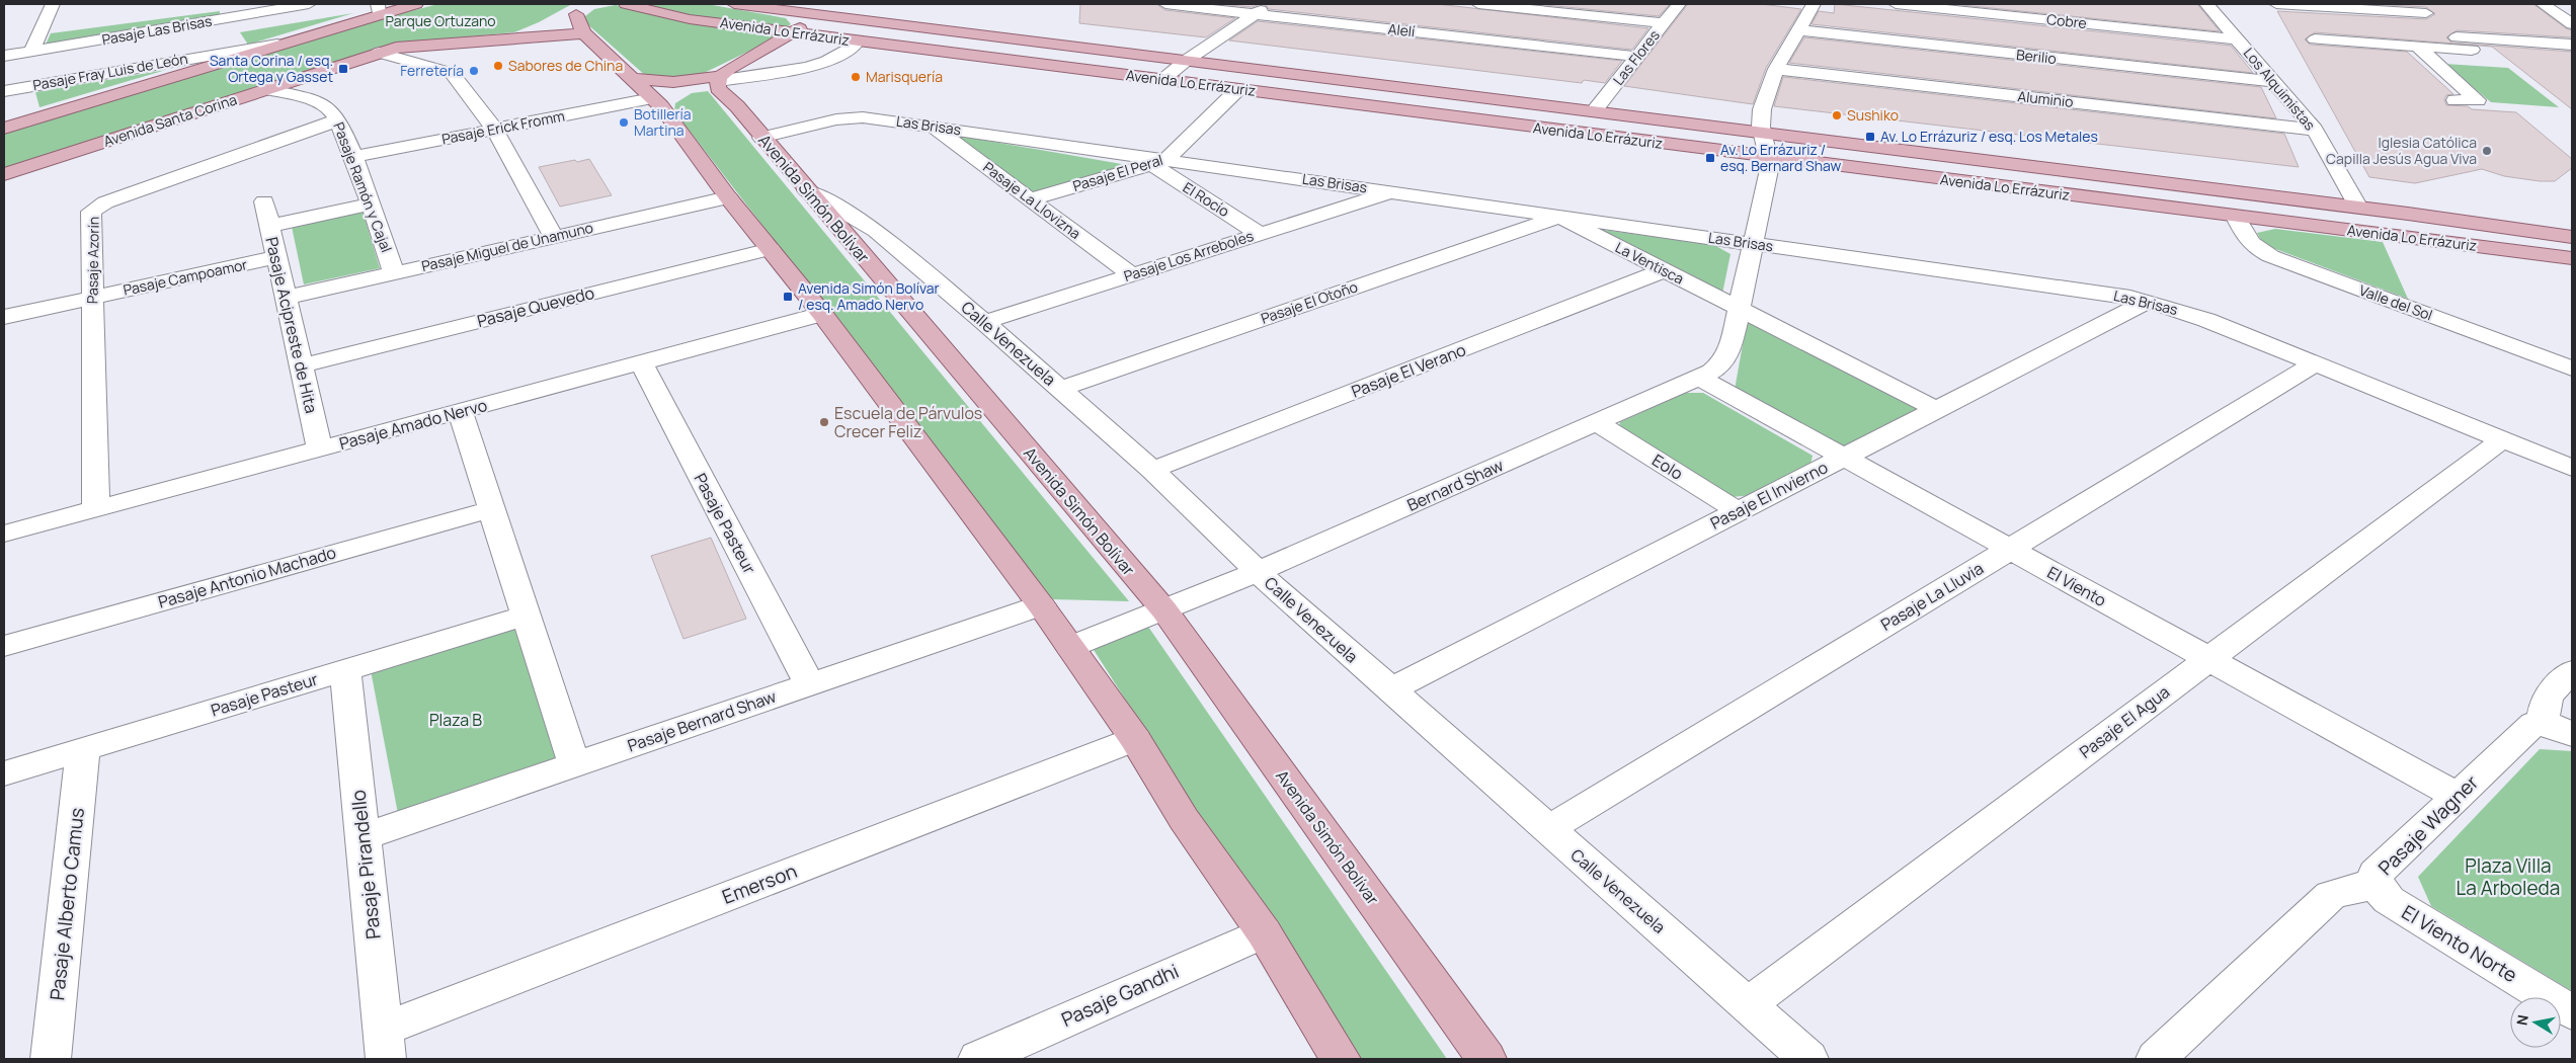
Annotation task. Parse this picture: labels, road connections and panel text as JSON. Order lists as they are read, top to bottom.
{
  "streets": {
    "main road": ["Avenida Lo Errázuriz", "Avenida Santa Corina", "Avenida Simón Bolívar"],
    "street": [
      "Cobre",
      "Pasaje Las Brisas",
      "Alelí",
      "Berilio",
      "Las Flores",
      "Pasaje Fray Luis de León",
      "Los Alquimistas",
      "Aluminio",
      "Las Brisas",
      "Pasaje Erick Fromm",
      "Pasaje El Peral",
      "Pasaje Ramón y Cajal",
      "El Rocío",
      "Pasaje La Llovizna",
      "Pasaje Miguel de Unamuno",
      "Pasaje Los Arreboles",
      "Pasaje Azorín",
      "La Ventisca",
      "Pasaje Campoamor",
      "Pasaje El Otoño",
      "Valle del Sol",
      "Pasaje Quevedo",
      "Pasaje Acipreste de Hita",
      "Calle Venezuela",
      "Pasaje El Verano",
      "Pasaje Amado Nervo",
      "Eolo",
      "Bernard Shaw",
      "Pasaje El Invierno",
      "Pasaje Pasteur",
      "Pasaje Antonio Machado",
      "El Viento",
      "Pasaje La Lluvia",
      "Pasaje Bernard Shaw",
      "Pasaje El Agua",
      "Pasaje Wagner",
      "Pasaje Pirandello",
      "Emerson",
      "Pasaje Alberto Camus",
      "El Viento Norte",
      "Pasaje Gandhi"
    ]
  },
  "crossings": [
    ["Cobre", "Los Alquimistas"],
    ["Alelí", "Las Flores"],
    ["Avenida Lo Errázuriz", "Las Flores"],
    ["Avenida Lo Errázuriz", "Los Alquimistas"],
    ["Avenida Lo Errázuriz", "Pasaje El Peral"],
    ["Avenida Lo Errázuriz", "Valle del Sol"],
    ["Berilio", "Los Alquimistas"],
    ["Los Alquimistas", "Aluminio"],
    ["Avenida Santa Corina", "Pasaje Ramón y Cajal"],
    ["Las Brisas", "Pasaje El Peral"],
    ["Las Brisas", "Avenida Simón Bolívar"],
    ["Las Brisas", "El Rocío"],
    ["Las Brisas", "Pasaje La Llovizna"],
    ["Las Brisas", "Pasaje Los Arreboles"],
    ["Las Brisas", "La Ventisca"],
    ["Las Brisas", "Pasaje El Otoño"],
    ["Las Brisas", "Bernard Shaw"],
    ["Las Brisas", "Pasaje El Invierno"],
    ["Las Brisas", "Pasaje La Lluvia"],
    ["Las Brisas", "Pasaje El Agua"],
    ["Pasaje Erick Fromm", "Pasaje Ramón y Cajal"],
    ["Pasaje El Peral", "El Rocío"],
    ["Pasaje El Peral", "Pasaje La Llovizna"],
    ["Pasaje Ramón y Cajal", "Pasaje Miguel de Unamuno"],
    ["Pasaje Ramón y Cajal", "Pasaje Azorín"],
    ["Avenida Simón Bolívar", "Calle Venezuela"],
    ["Avenida Simón Bolívar", "Bernard Shaw"],
    ["El Rocío", "Pasaje Los Arreboles"],
    ["Pasaje La Llovizna", "Pasaje Los Arreboles"],
    ["Pasaje Miguel de Unamuno", "Pasaje Acipreste de Hita"],
    ["Pasaje Los Arreboles", "Calle Venezuela"],
    ["Pasaje Azorín", "Pasaje Campoamor"],
    ["Pasaje Azorín", "Pasaje Amado Nervo"],
    ["La Ventisca", "Pasaje El Otoño"],
    ["La Ventisca", "Pasaje El Verano"],
    ["La Ventisca", "Bernard Shaw"],
    ["La Ventisca", "Pasaje El Invierno"],
    ["Pasaje Campoamor", "Pasaje Acipreste de Hita"],
    ["Pasaje El Otoño", "Calle Venezuela"],
    ["Pasaje Quevedo", "Pasaje Acipreste de Hita"],
    ["Pasaje Acipreste de Hita", "Pasaje Amado Nervo"],
    ["Calle Venezuela", "Pasaje El Verano"],
    ["Calle Venezuela", "Bernard Shaw"],
    ["Calle Venezuela", "Pasaje El Invierno"],
    ["Calle Venezuela", "Pasaje La Lluvia"],
    ["Calle Venezuela", "Pasaje El Agua"],
    ["Pasaje Amado Nervo", "Pasaje Pasteur"],
    ["Eolo", "Bernard Shaw"],
    ["Eolo", "Pasaje El Invierno"],
    ["Bernard Shaw", "El Viento"],
    ["Pasaje El Invierno", "El Viento"],
    ["Pasaje Pasteur", "Pasaje Bernard Shaw"],
    ["Pasaje Pasteur", "Pasaje Pirandello"],
    ["Pasaje Pasteur", "Pasaje Alberto Camus"],
    ["El Viento", "Pasaje La Lluvia"],
    ["El Viento", "Pasaje El Agua"],
    ["El Viento", "Pasaje Wagner"],
    ["Pasaje Bernard Shaw", "Pasaje Pirandello"],
    ["Pasaje Wagner", "El Viento Norte"],
    ["Pasaje Pirandello", "Emerson"]
  ],
  "parks": ["Parque Ortuzano", "Plaza B", "Plaza Villa La Arboleda"],
  "places": {
    "other": [
      "Sabores de China",
      "Ferretería",
      "Marisquería",
      "Sushiko",
      "Botillería Martina",
      "Iglesia Católica Capilla Jesús Agua Viva",
      "Escuela de Párvulos Crecer Feliz"
    ],
    "transit": [
      "Santa Corina / esq. Ortega y Gasset",
      "Av. Lo Errázuriz / esq. Los Metales",
      "Av. Lo Errázuriz / esq. Bernard Shaw",
      "Avenida Simón Bolívar / esq. Amado Nervo"
    ]
  },
  "north": "left"
}
